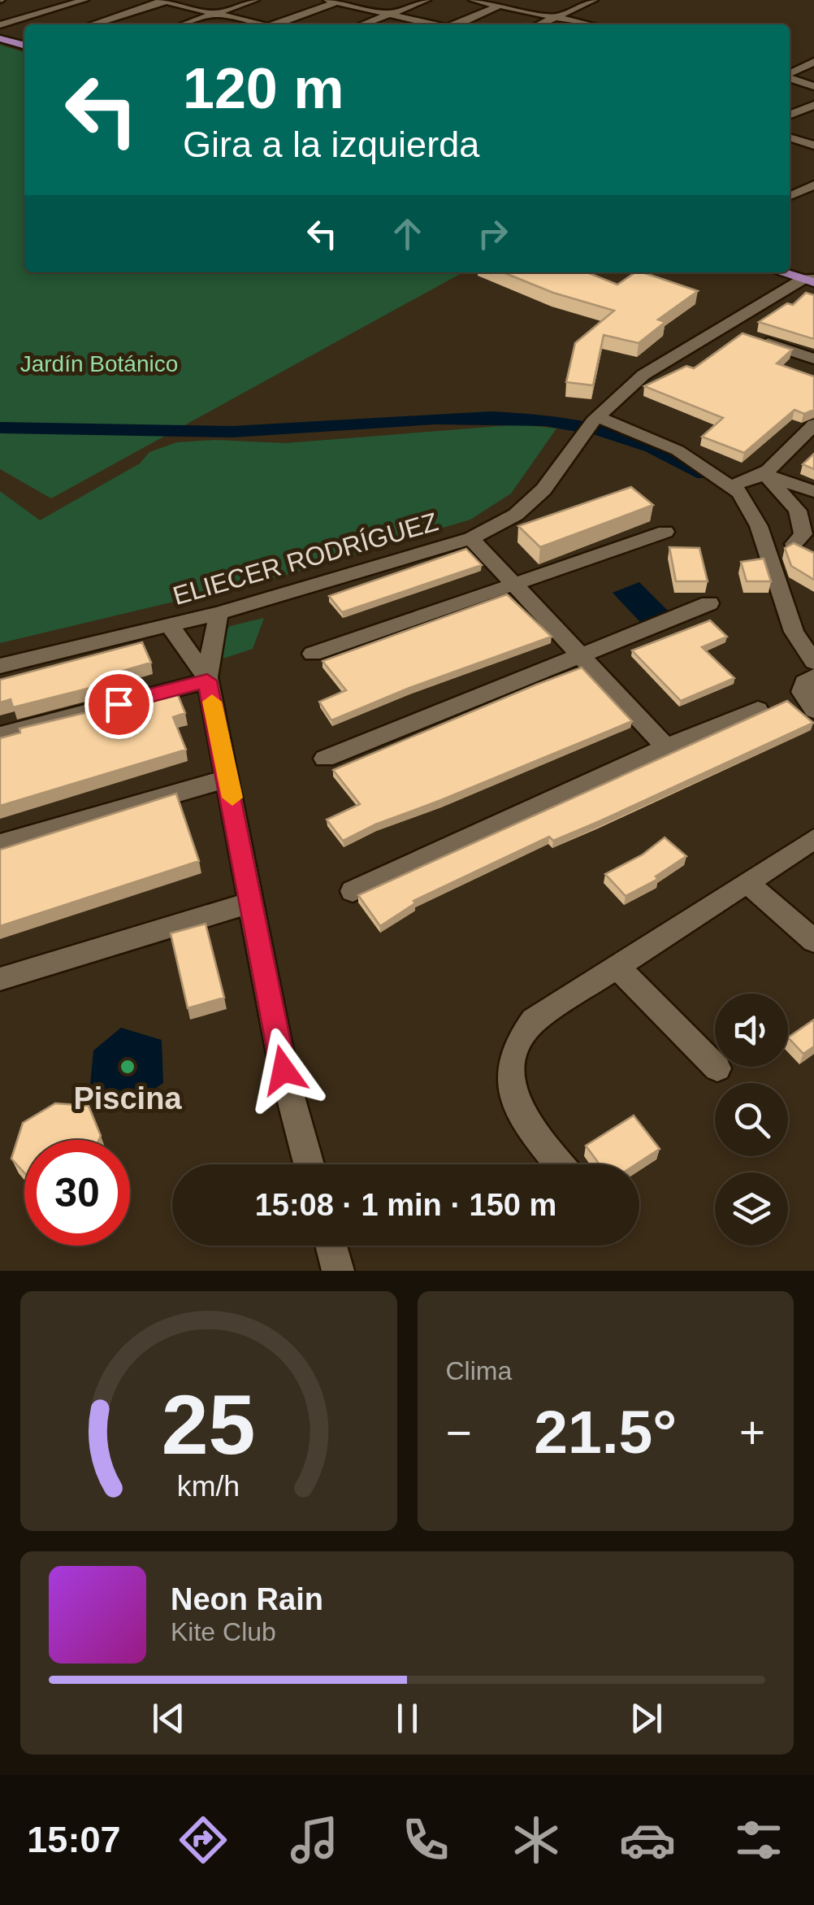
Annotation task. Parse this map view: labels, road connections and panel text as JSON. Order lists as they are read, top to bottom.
{
  "streets": {
    "street": ["ELIECER RODRÍGUEZ"]
  },
  "parks": ["Jardín Botánico"],
  "places": ["Piscina"],
  "page": {
    "turn": ["120 m", "Gira a la izquierda"],
    "limit": "30",
    "trip": "15:08 · 1 min · 150 m",
    "tile": "Clima",
    "heat": ["−", "21.5°", "+"],
    "song": ["Neon Rain", "Kite Club"],
    "tabs": "15:07",
    "gauge": ["25", "km/h"]
  }
}
